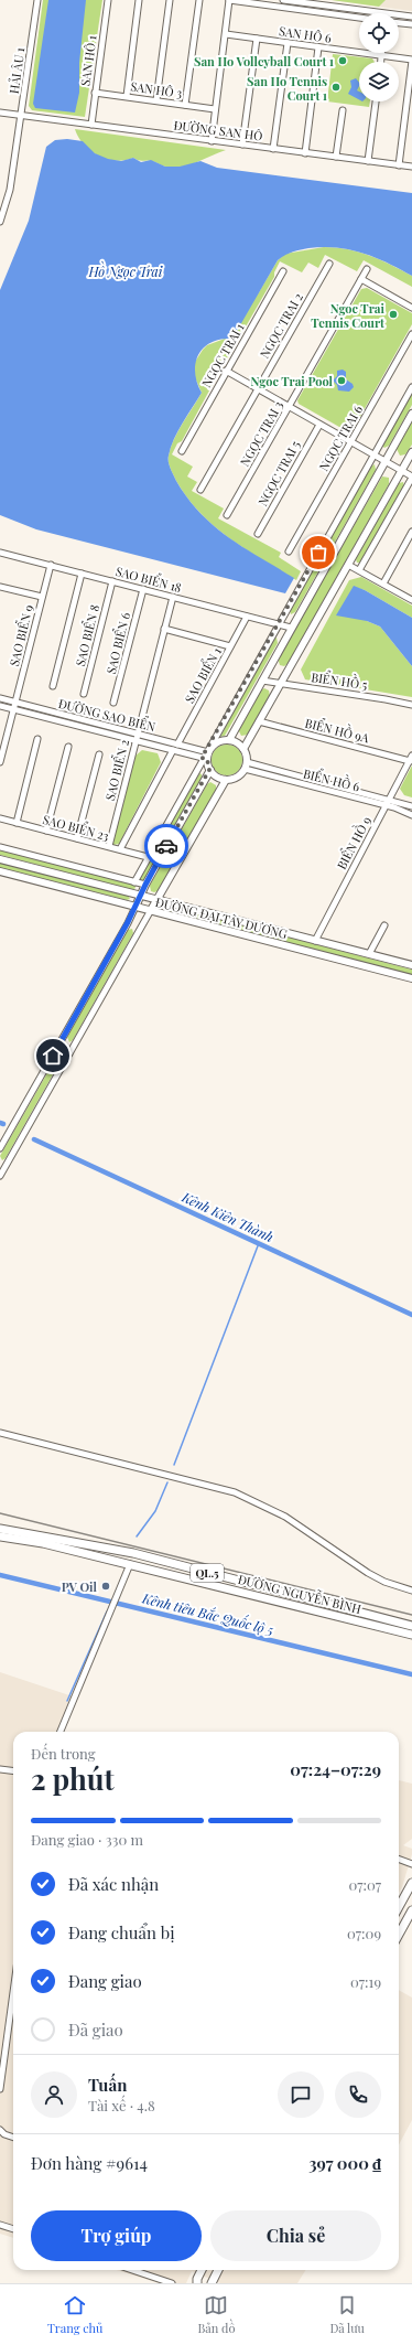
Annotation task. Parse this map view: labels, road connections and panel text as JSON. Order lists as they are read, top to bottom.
{
  "streets": {
    "highway": ["QL.5", "ĐƯỜNG NGUYỄN BÌNH"],
    "main road": ["ĐƯỜNG ĐẠI TÂY DƯƠNG"],
    "street": [
      "SAN HÔ 6",
      "SAN HÔ 1",
      "HẢI ÂU 1",
      "SAN HÔ 3",
      "ĐƯỜNG SAN HÔ",
      "NGỌC TRAI 2",
      "NGỌC TRAI 1",
      "NGỌC TRAI 3",
      "NGỌC TRAI 6",
      "NGỌC TRAI 5",
      "SAO BIỂN 18",
      "SAO BIỂN 9",
      "SAO BIỂN 8",
      "SAO BIỂN 6",
      "SAO BIỂN 1",
      "BIỂN HỒ 5",
      "ĐƯỜNG SAO BIỂN",
      "BIỂN HỒ 9A",
      "SAO BIỂN 2",
      "BIỂN HỒ 6",
      "SAO BIỂN 23",
      "BIỂN HỒ 9"
    ]
  },
  "crossings": [
    ["SAN HÔ 1", "SAN HÔ 3"],
    ["SAN HÔ 1", "ĐƯỜNG SAN HÔ"],
    ["HẢI ÂU 1", "ĐƯỜNG SAN HÔ"],
    ["SAO BIỂN 18", "SAO BIỂN 9"],
    ["SAO BIỂN 18", "SAO BIỂN 8"],
    ["SAO BIỂN 18", "SAO BIỂN 6"],
    ["SAO BIỂN 18", "SAO BIỂN 1"],
    ["SAO BIỂN 18", "SAO BIỂN 2"],
    ["SAO BIỂN 9", "ĐƯỜNG SAO BIỂN"],
    ["SAO BIỂN 1", "ĐƯỜNG SAO BIỂN"],
    ["ĐƯỜNG SAO BIỂN", "SAO BIỂN 2"],
    ["ĐƯỜNG SAO BIỂN", "BIỂN HỒ 6"],
    ["BIỂN HỒ 9A", "BIỂN HỒ 9"],
    ["SAO BIỂN 2", "SAO BIỂN 23"],
    ["BIỂN HỒ 6", "BIỂN HỒ 9"],
    ["BIỂN HỒ 9", "ĐƯỜNG ĐẠI TÂY DƯƠNG"]
  ],
  "water": ["Hồ Ngọc Trai", "Kênh Kiên Thành", "Kênh tiêu Bắc Quốc lộ 5"],
  "places": [
    "San Ho Volleyball Court 1",
    "San Ho Tennis Court 1",
    "Ngoc Trai Tennis Court",
    "Ngoc Trai Pool",
    "PV Oil"
  ],
  "page": {
    "heading": ["2 phút", "Đến trong", "07:24–07:29"],
    "panel": [
      "Tuấn",
      "Tài xế · 4.8",
      "Đơn hàng #9614",
      "397 000 ₫"
    ],
    "bar": "Đang giao · 330 m",
    "list": [
      ["Đã xác nhận", "07:07"],
      ["Đang chuẩn bị", "07:09"],
      ["Đang giao", "07:19"],
      "Đã giao"
    ],
    "buttons": ["Trợ giúp", "Chia sẻ"],
    "tabs": ["Trang chủ", "Bản đồ", "Đã lưu"]
  }
}
